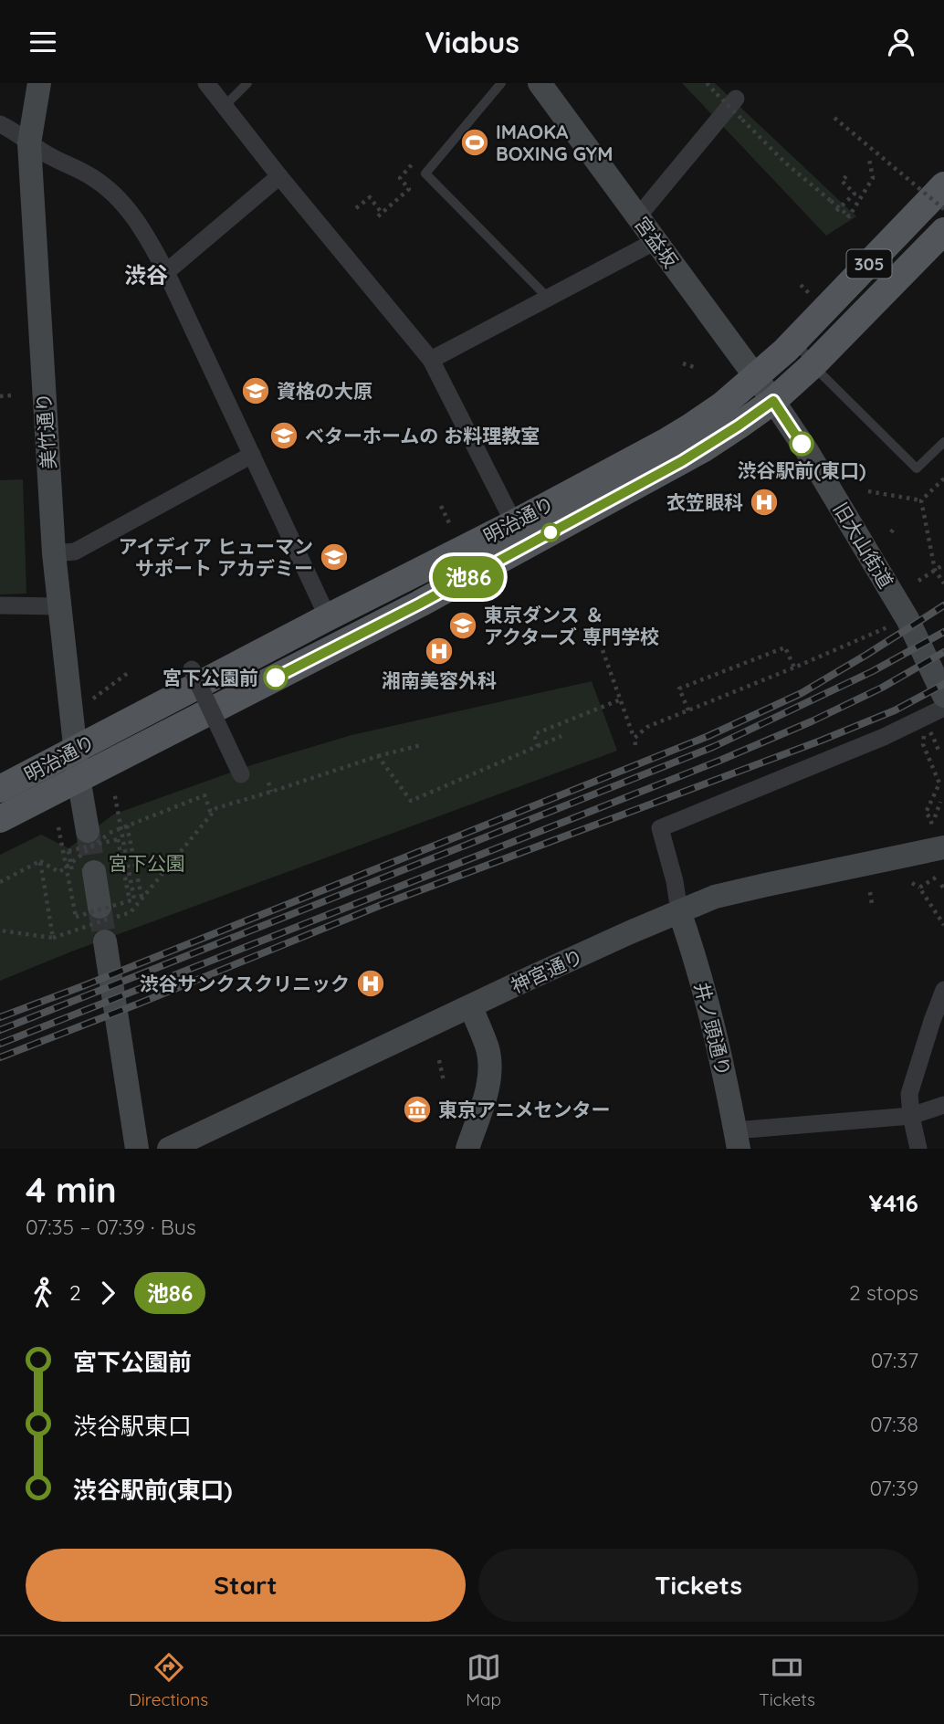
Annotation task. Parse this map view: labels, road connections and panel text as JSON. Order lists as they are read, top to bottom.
{
  "streets": {
    "main road": ["305", "明治通り"],
    "street": [
      "宮益坂",
      "美竹通り",
      "旧大山街道",
      "神宮通り",
      "井ノ頭通り"
    ]
  },
  "crossings": [
    ["宮益坂", "明治通り"],
    ["宮益坂", "旧大山街道"],
    ["美竹通り", "明治通り"],
    ["明治通り", "旧大山街道"],
    ["神宮通り", "井ノ頭通り"]
  ],
  "districts": ["渋谷"],
  "parks": ["宮下公園"],
  "places": {
    "sports": ["IMAOKA BOXING GYM"],
    "school or university": [
      "資格の大原",
      "ベターホームの お料理教室",
      "アイディア ヒューマン サポート アカデミー",
      "東京ダンス ＆ アクターズ 専門学校"
    ],
    "other": ["渋谷駅前(東口)", "宮下公園前"],
    "hospital": ["衣笠眼科", "湘南美容外科", "渋谷サンクスクリニック"],
    "museum": ["東京アニメセンター"]
  },
  "lines": ["bus line 池86"],
  "page": {
    "header": "Viabus",
    "on_map": "池86",
    "heading": ["4 min", "07:35 – 07:39 · Bus", "¥416"],
    "legs": ["2", "池86", "2 stops"],
    "list": [
      {
        "name": "宮下公園前",
        "value": "07:37"
      },
      {
        "name": "渋谷駅東口",
        "value": "07:38"
      },
      {
        "name": "渋谷駅前(東口)",
        "value": "07:39"
      }
    ],
    "buttons": ["Start", "Tickets"],
    "tabs": ["Directions", "Map", "Tickets"]
  }
}
